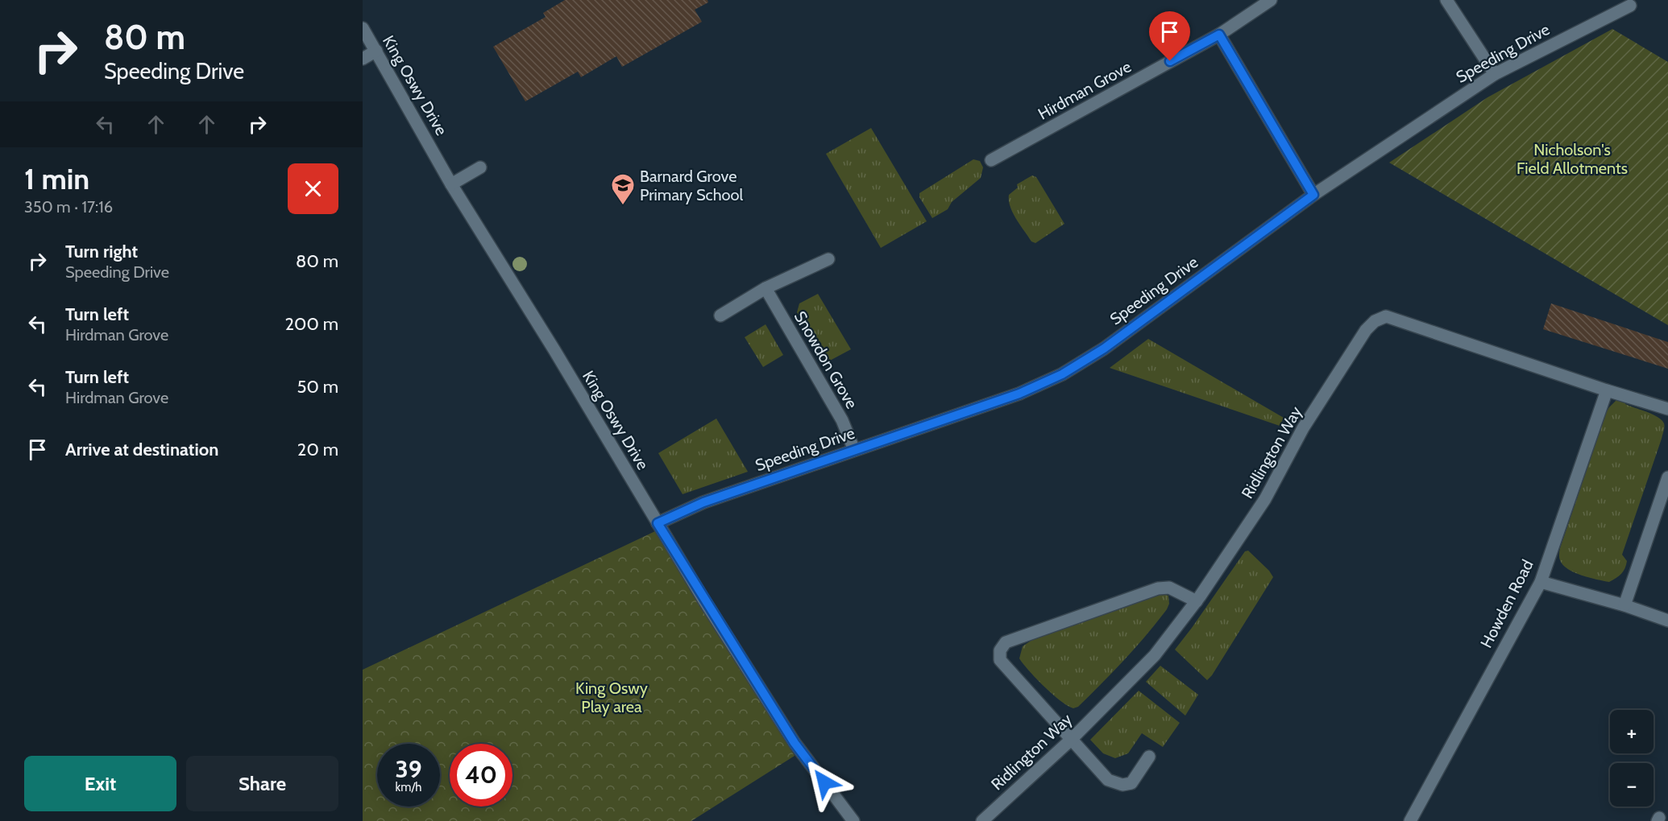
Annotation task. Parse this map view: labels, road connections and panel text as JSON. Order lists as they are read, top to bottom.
{
  "streets": {
    "street": [
      "Speeding Drive",
      "King Oswy Drive",
      "Hirdman Grove",
      "Snowdon Grove",
      "Ridlington Way",
      "Howden Road"
    ]
  },
  "crossings": [
    ["Speeding Drive", "King Oswy Drive"],
    ["Speeding Drive", "Snowdon Grove"],
    ["Ridlington Way", "Howden Road"]
  ],
  "parks": ["Nicholson's Field Allotments", "King Oswy Play area"],
  "places": {
    "school or university": ["Barnard Grove Primary School"]
  },
  "page": {
    "turn": ["80 m", "Speeding Drive"],
    "heading": ["1 min", "350 m · 17:16"],
    "list": [
      {
        "name": "Turn right",
        "note": "Speeding Drive",
        "value": "80 m"
      },
      {
        "name": "Turn left",
        "note": "Hirdman Grove",
        "value": "200 m"
      },
      {
        "name": "Turn left",
        "note": "Hirdman Grove",
        "value": "50 m"
      },
      {
        "name": "Arrive at destination",
        "value": "20 m"
      }
    ],
    "map_buttons": ["+", "−"],
    "speed": "39 km/h",
    "limit": "40",
    "buttons": ["Exit", "Share"]
  }
}
